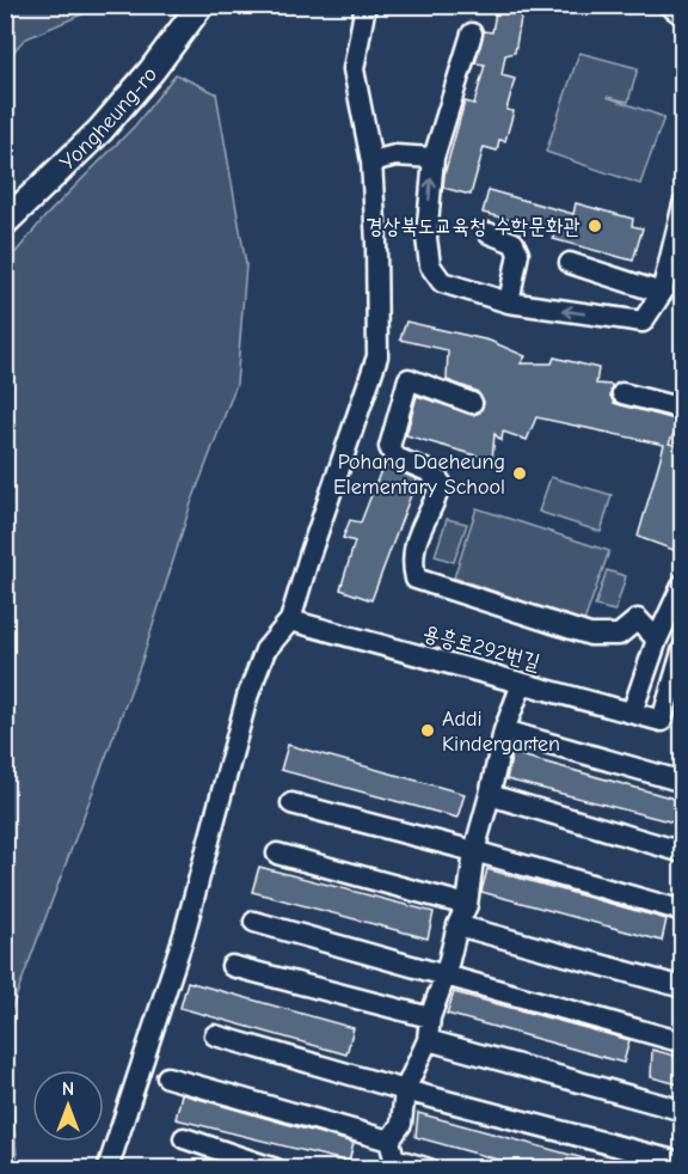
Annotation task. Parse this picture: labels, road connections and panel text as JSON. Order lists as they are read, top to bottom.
{
  "streets": {
    "main road": ["Yongheung-ro"],
    "street": ["용흥로292번길"]
  },
  "places": ["경상북도교육청 수학문화관", "Pohang Daeheung Elementary School", "Addi Kindergarten"],
  "north": "top"
}
